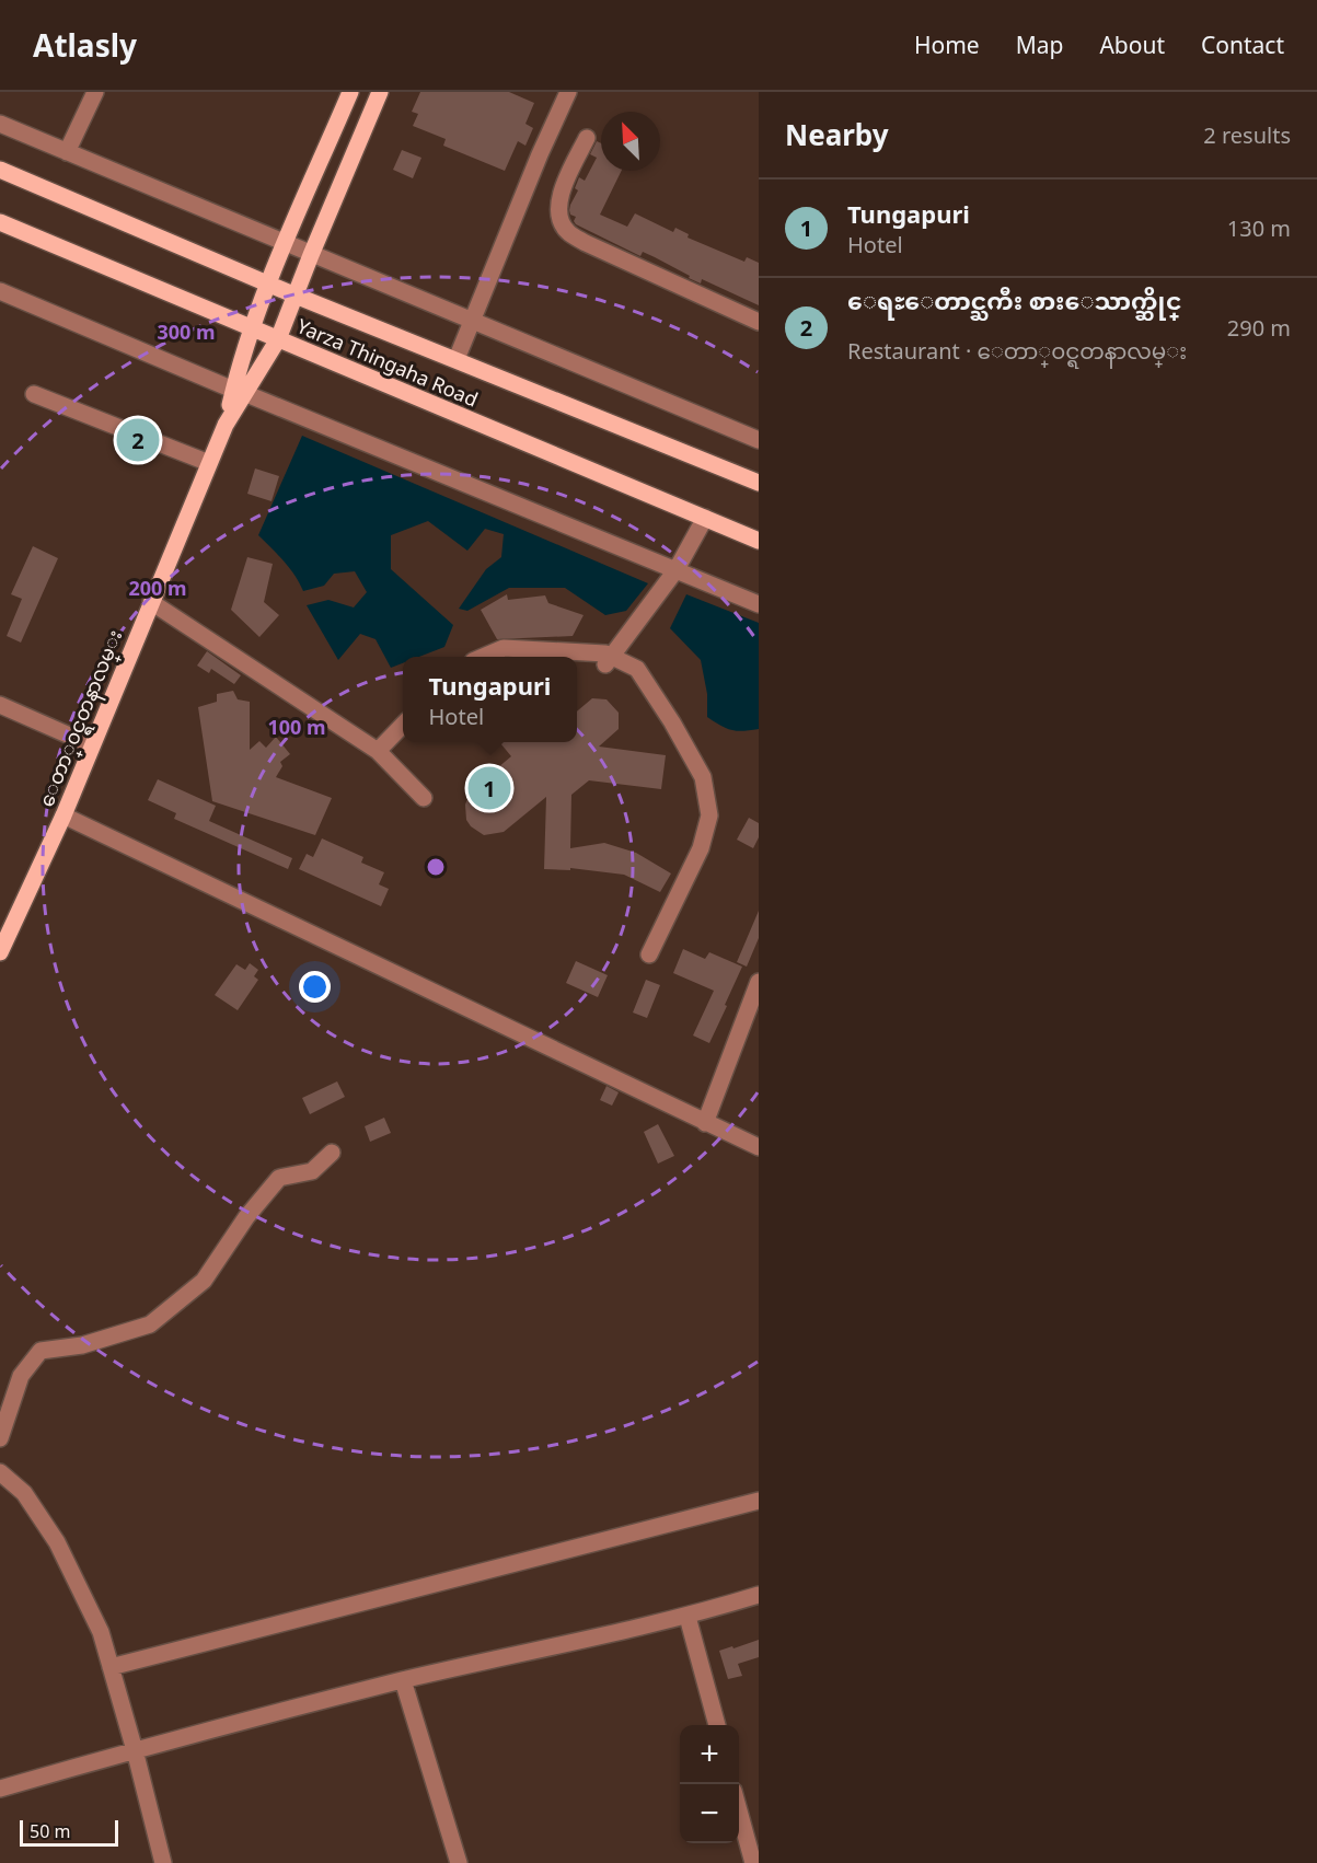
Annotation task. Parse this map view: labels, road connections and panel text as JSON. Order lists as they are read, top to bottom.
{
  "streets": {
    "main road": ["Yarza Thingaha Road", "ေတာ္၀င္ရတနာလမ္း"]
  },
  "crossings": [
    ["Yarza Thingaha Road", "ေတာ္၀င္ရတနာလမ္း"]
  ],
  "scale_bar": "50 m",
  "north": "top left",
  "page": {
    "header": "Atlasly",
    "nav": [
      "Home",
      "Map",
      "About",
      "Contact"
    ],
    "heading": ["Nearby", "2 results"],
    "list": [
      {
        "mark": "1",
        "name": "Tungapuri",
        "note": "Hotel",
        "value": "130 m"
      },
      {
        "mark": "2",
        "name": "ေရႊေတာင္ႀကီး စားေသာက္ဆိုင္",
        "note": "Restaurant · ေတာ္၀င္ရတနာလမ္း",
        "value": "290 m"
      }
    ],
    "pins": ["2", "1"],
    "popup": ["Tungapuri", "Hotel"],
    "map_buttons": ["+", "−"],
    "scale": "50 m"
  },
  "rings": ["300 m", "200 m", "100 m"]
}
